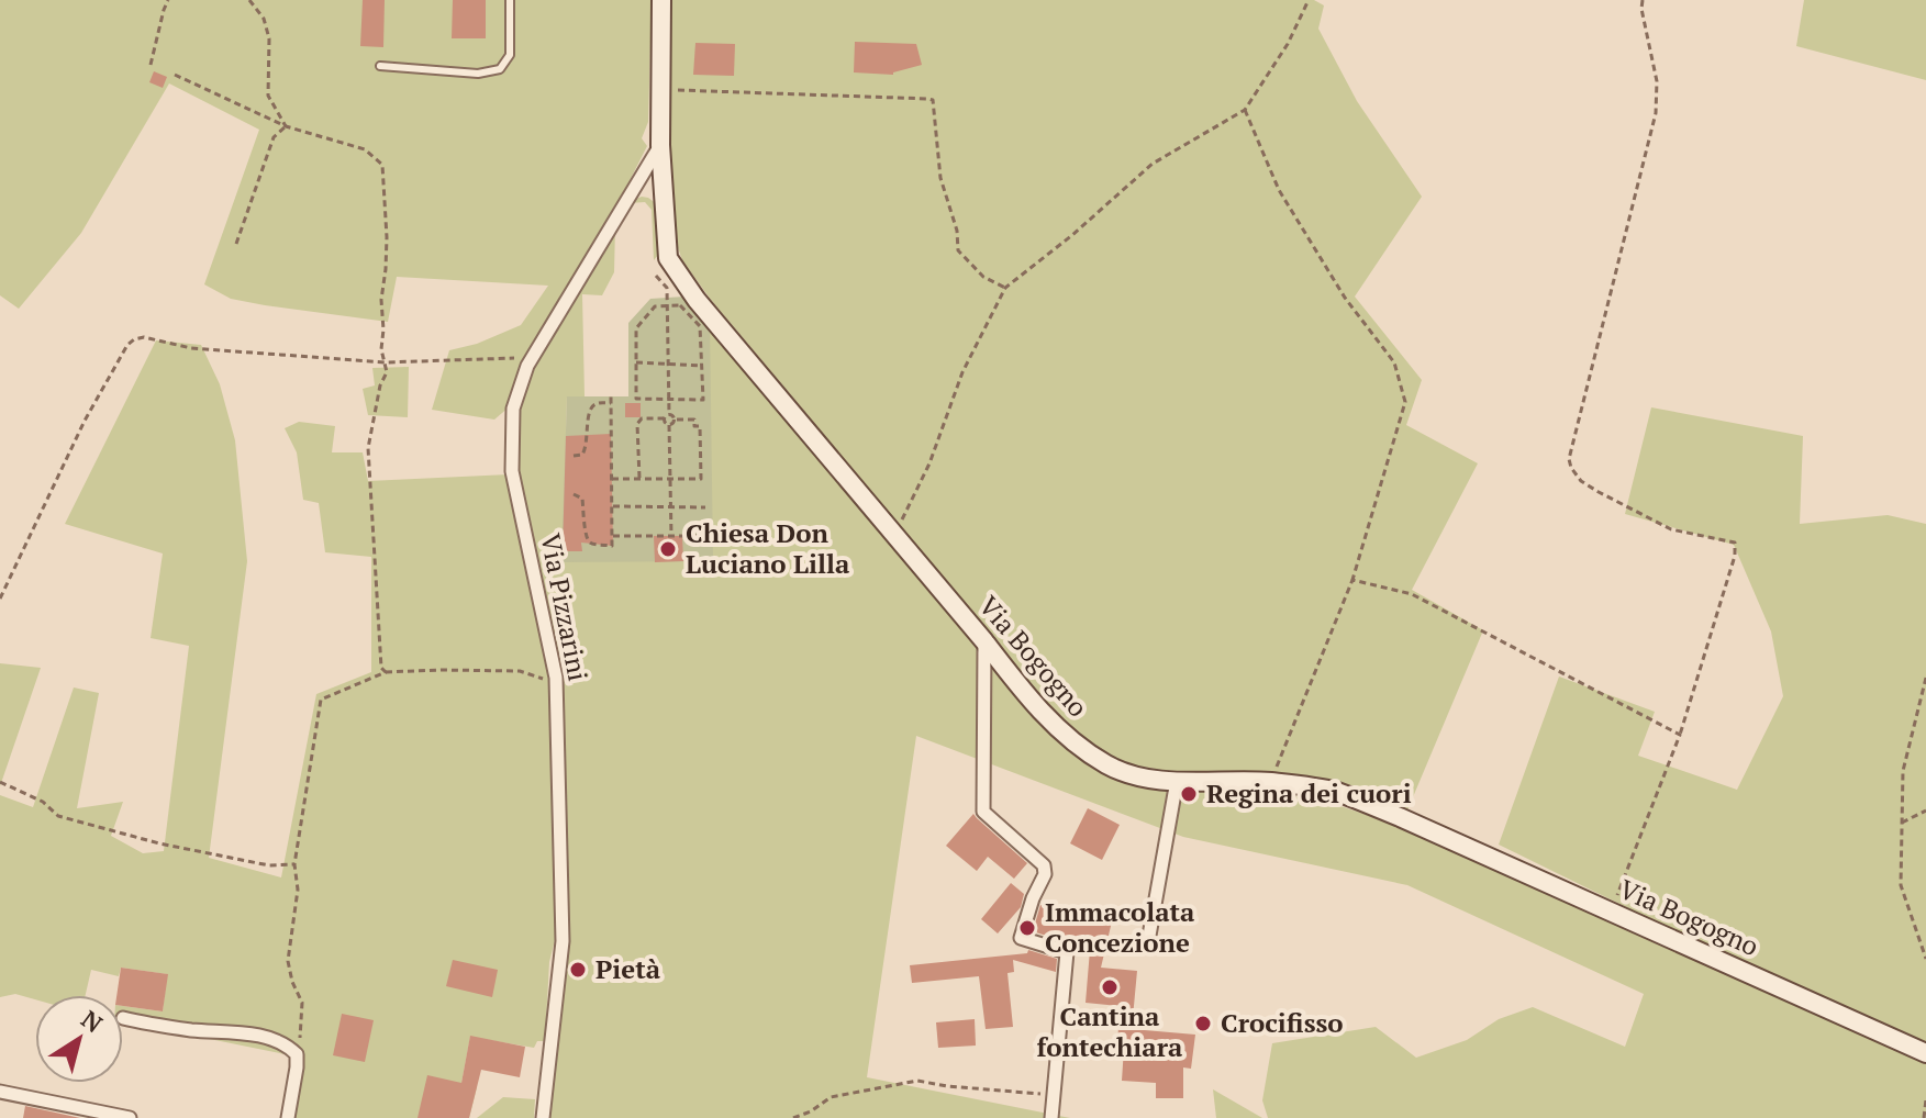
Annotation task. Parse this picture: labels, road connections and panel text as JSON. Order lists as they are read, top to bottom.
{
  "streets": {
    "main road": ["Via Bogogno"],
    "street": ["Via Pizzarini"]
  },
  "crossings": [
    ["Via Pizzarini", "Via Bogogno"]
  ],
  "places": [
    "Chiesa Don Luciano Lilla",
    "Regina dei cuori",
    "Immacolata Concezione",
    "Pietà",
    "Cantina fontechiara",
    "Crocifisso"
  ],
  "north": "top right"
}
